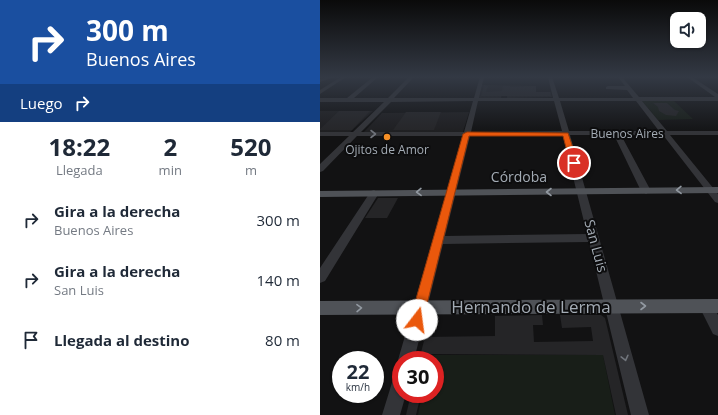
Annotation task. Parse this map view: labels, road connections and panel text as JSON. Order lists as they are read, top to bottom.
{
  "streets": {
    "main road": ["Córdoba", "Hernando de Lerma"],
    "street": ["Buenos Aires", "San Luis"]
  },
  "crossings": [
    ["Buenos Aires", "San Luis"],
    ["Córdoba", "San Luis"],
    ["San Luis", "Hernando de Lerma"]
  ],
  "one_way": ["Córdoba", "Hernando de Lerma"],
  "places": ["Ojitos de Amor"],
  "page": {
    "turn": ["300 m", "Buenos Aires"],
    "then": "Luego",
    "eta": [
      "18:22",
      "Llegada",
      "2",
      "min",
      "520",
      "m"
    ],
    "list": [
      {
        "name": "Gira a la derecha",
        "note": "Buenos Aires",
        "value": "300 m"
      },
      {
        "name": "Gira a la derecha",
        "note": "San Luis",
        "value": "140 m"
      },
      {
        "name": "Llegada al destino",
        "value": "80 m"
      }
    ],
    "speed": "22 km/h",
    "limit": "30"
  }
}
